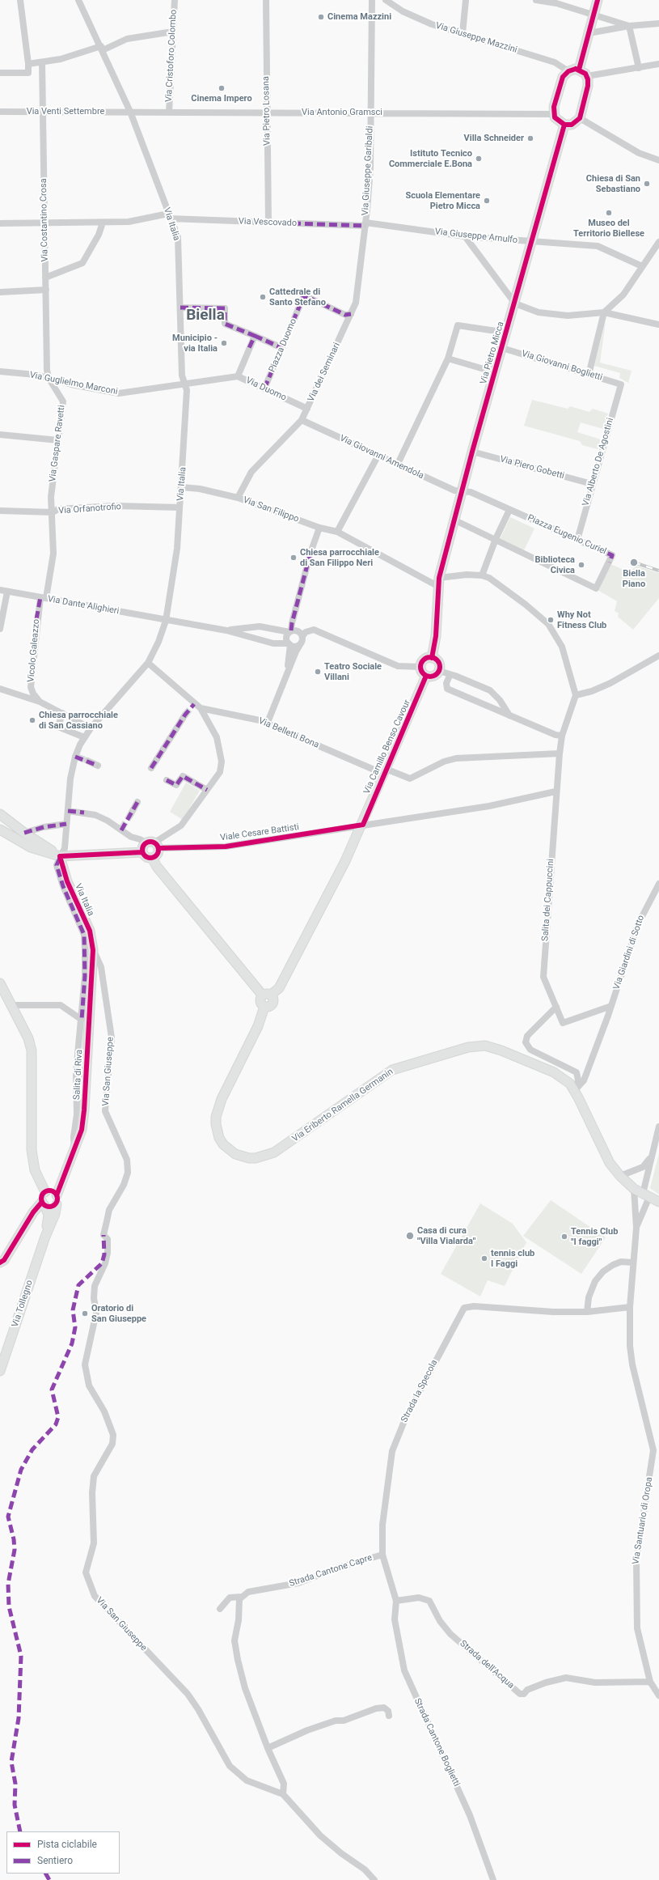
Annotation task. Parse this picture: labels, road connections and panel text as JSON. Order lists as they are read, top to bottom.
{
  "streets": {
    "main road": [
      "Via Italia",
      "Via Pietro Micca",
      "Via Camillo Benso Cavour",
      "Salita di Riva",
      "Via Eriberto Ramella Germanin",
      "Via Tollegno"
    ],
    "street": [
      "Via Giuseppe Mazzini",
      "Via Cristoforo Colombo",
      "Via Pietro Losana",
      "Via Venti Settembre",
      "Via Antonio Gramsci",
      "Via Giuseppe Garibaldi",
      "Via Costantino Crosa",
      "Via Vescovado",
      "Via Giuseppe Arnulfo",
      "Piazza Duomo",
      "Via Giovanni Boglietti",
      "Via dei Seminari",
      "Via Guglielmo Marconi",
      "Via Duomo",
      "Via Gaspare Ravetti",
      "Via Giovanni Amendola",
      "Via Alberto De Agostini",
      "Via Piero Gobetti",
      "Via Orfanotrofio",
      "Via San Filippo",
      "Piazza Eugenio Curiel",
      "Via Dante Alighieri",
      "Vicolo Galeazzo",
      "Via Belletti Bona",
      "Viale Cesare Battisti",
      "Salita dei Cappuccini",
      "Via Giardini di Sotto",
      "Via San Giuseppe",
      "Strada la Specola",
      "Via Santuario di Oropa",
      "Strada Cantone Capre",
      "Strada dell'Acqua",
      "Strada Cantone Boglietti"
    ]
  },
  "crossings": [
    ["Via Cristoforo Colombo", "Via Antonio Gramsci"],
    ["Via Pietro Losana", "Via Antonio Gramsci"],
    ["Via Pietro Losana", "Via Vescovado"],
    ["Via Venti Settembre", "Via Antonio Gramsci"],
    ["Via Venti Settembre", "Via Costantino Crosa"],
    ["Via Venti Settembre", "Via Italia"],
    ["Via Antonio Gramsci", "Via Giuseppe Garibaldi"],
    ["Via Antonio Gramsci", "Via Italia"],
    ["Via Giuseppe Garibaldi", "Via Vescovado"],
    ["Via Giuseppe Garibaldi", "Via Giuseppe Arnulfo"],
    ["Via Giuseppe Garibaldi", "Via dei Seminari"],
    ["Via Costantino Crosa", "Via Vescovado"],
    ["Via Costantino Crosa", "Via Guglielmo Marconi"],
    ["Via Costantino Crosa", "Via Gaspare Ravetti"],
    ["Via Vescovado", "Via Italia"],
    ["Via Vescovado", "Via Giuseppe Arnulfo"],
    ["Via Vescovado", "Via dei Seminari"],
    ["Via Italia", "Via Guglielmo Marconi"],
    ["Via Italia", "Via Duomo"],
    ["Via Italia", "Via Orfanotrofio"],
    ["Via Italia", "Via San Filippo"],
    ["Via Italia", "Via Dante Alighieri"],
    ["Via Italia", "Via Belletti Bona"],
    ["Via Italia", "Via San Giuseppe"],
    ["Via Italia", "Salita di Riva"],
    ["Via Giuseppe Arnulfo", "Via Pietro Micca"],
    ["Via Giuseppe Arnulfo", "Via dei Seminari"],
    ["Piazza Duomo", "Via dei Seminari"],
    ["Piazza Duomo", "Via Duomo"],
    ["Via Pietro Micca", "Via Giovanni Boglietti"],
    ["Via Pietro Micca", "Via Giovanni Amendola"],
    ["Via Pietro Micca", "Via Piero Gobetti"],
    ["Via Pietro Micca", "Via San Filippo"],
    ["Via Pietro Micca", "Piazza Eugenio Curiel"],
    ["Via Pietro Micca", "Via Camillo Benso Cavour"],
    ["Via Giovanni Boglietti", "Via Alberto De Agostini"],
    ["Via dei Seminari", "Via Duomo"],
    ["Via dei Seminari", "Via Giovanni Amendola"],
    ["Via dei Seminari", "Via San Filippo"],
    ["Via Guglielmo Marconi", "Via Duomo"],
    ["Via Guglielmo Marconi", "Via Gaspare Ravetti"],
    ["Via Gaspare Ravetti", "Via Orfanotrofio"],
    ["Via Gaspare Ravetti", "Vicolo Galeazzo"],
    ["Via Giovanni Amendola", "Piazza Eugenio Curiel"],
    ["Via Alberto De Agostini", "Via Piero Gobetti"],
    ["Via Alberto De Agostini", "Piazza Eugenio Curiel"],
    ["Via Orfanotrofio", "Vicolo Galeazzo"],
    ["Via Dante Alighieri", "Vicolo Galeazzo"],
    ["Via Belletti Bona", "Via Camillo Benso Cavour"],
    ["Via Belletti Bona", "Salita dei Cappuccini"],
    ["Via Camillo Benso Cavour", "Viale Cesare Battisti"],
    ["Via Camillo Benso Cavour", "Via Eriberto Ramella Germanin"],
    ["Viale Cesare Battisti", "Salita dei Cappuccini"],
    ["Salita dei Cappuccini", "Via Giardini di Sotto"],
    ["Via Giardini di Sotto", "Via Eriberto Ramella Germanin"],
    ["Via San Giuseppe", "Salita di Riva"],
    ["Salita di Riva", "Via Tollegno"],
    ["Via Eriberto Ramella Germanin", "Via Santuario di Oropa"],
    ["Strada la Specola", "Via Santuario di Oropa"],
    ["Strada la Specola", "Strada Cantone Capre"],
    ["Strada la Specola", "Strada dell'Acqua"],
    ["Strada la Specola", "Strada Cantone Boglietti"],
    ["Via Santuario di Oropa", "Strada dell'Acqua"],
    ["Strada dell'Acqua", "Strada Cantone Boglietti"]
  ],
  "districts": ["Biella"],
  "places": [
    "Cinema Mazzini",
    "Cinema Impero",
    "Villa Schneider",
    "Istituto Tecnico Commerciale E.Bona",
    "Chiesa di San Sebastiano",
    "Scuola Elementare Pietro Micca",
    "Museo del Territorio Biellese",
    "Cattedrale di Santo Stefano",
    "Municipio - via Italia",
    "Chiesa parrocchiale di San Filippo Neri",
    "Biella Piano",
    "Biblioteca Civica",
    "Why Not Fitness Club",
    "Teatro Sociale Villani",
    "Chiesa parrocchiale di San Cassiano",
    "Casa di cura \"Villa Vialarda\"",
    "Tennis Club \"I faggi\"",
    "tennis club I Faggi",
    "Oratorio di San Giuseppe"
  ],
  "legend": ["Pista ciclabile", "Sentiero"]
}
